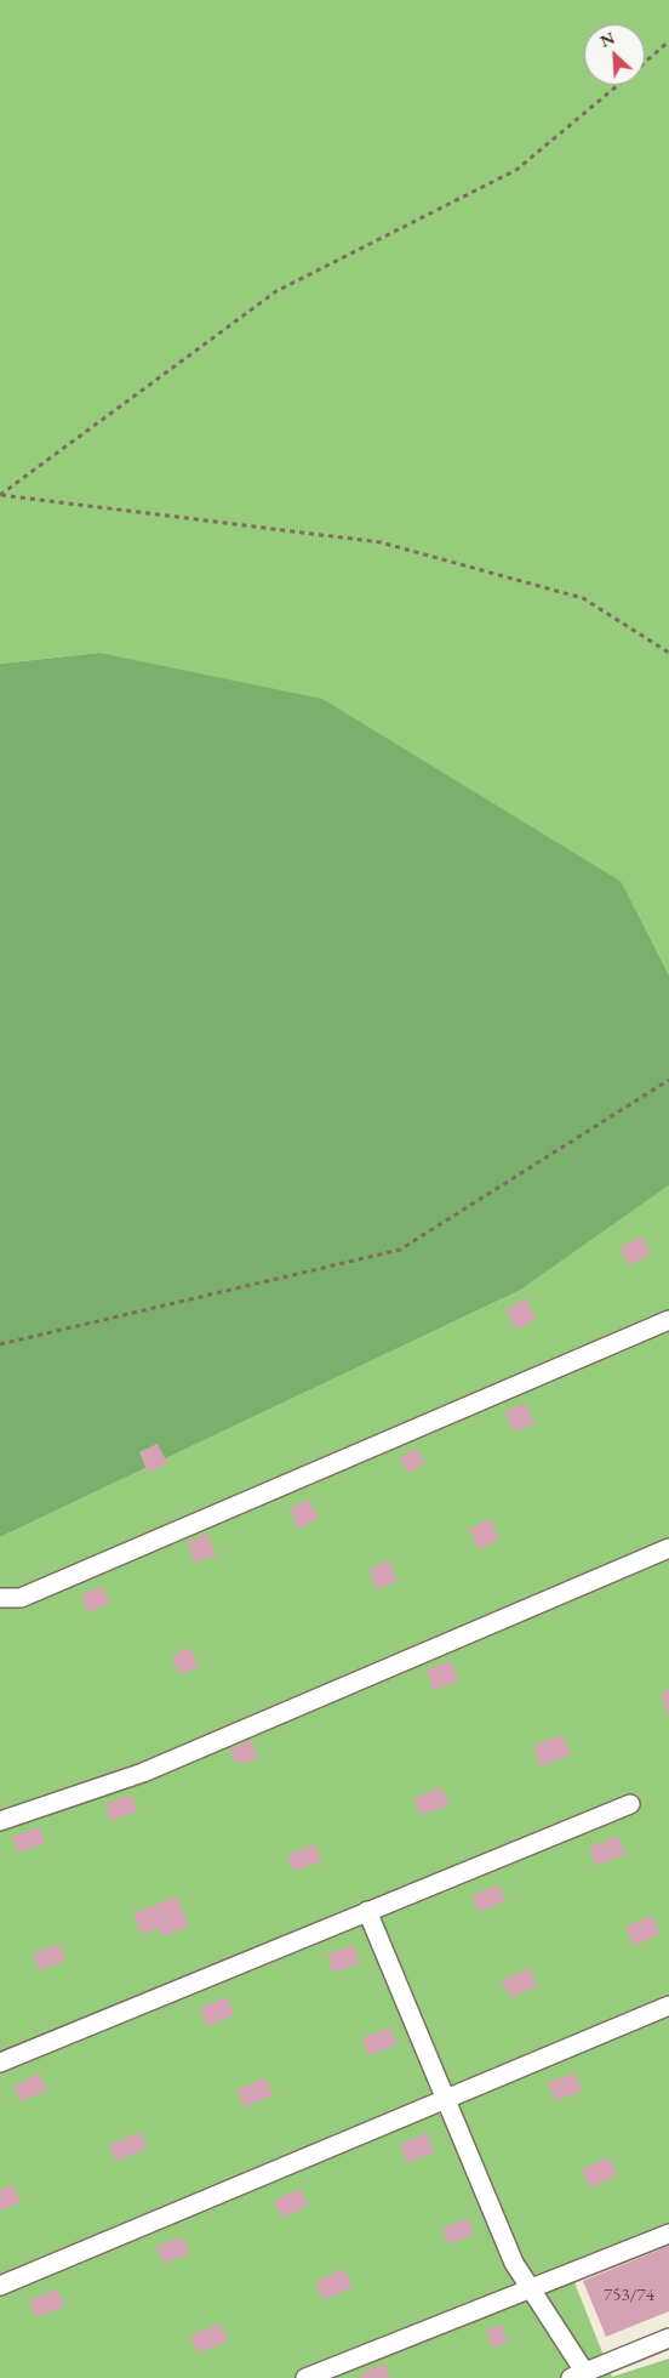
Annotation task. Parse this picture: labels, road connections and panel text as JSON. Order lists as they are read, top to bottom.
{
  "house_numbers": ["753/74"],
  "north": "top left"
}
